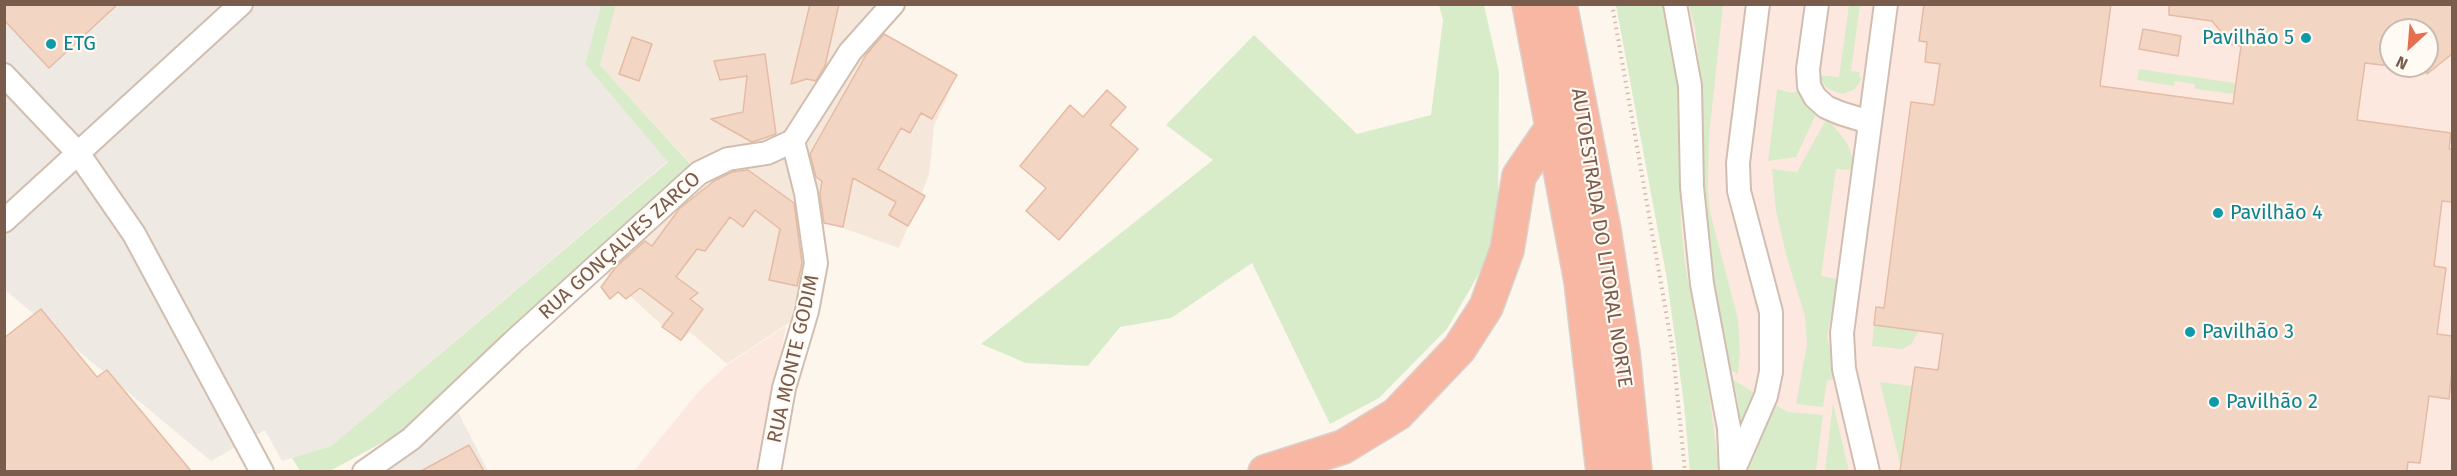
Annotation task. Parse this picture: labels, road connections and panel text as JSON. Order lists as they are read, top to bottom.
{
  "streets": {
    "highway": ["AUTOESTRADA DO LITORAL NORTE"],
    "street": ["RUA GONÇALVES ZARCO", "RUA MONTE GODIM"]
  },
  "crossings": [
    ["RUA GONÇALVES ZARCO", "RUA MONTE GODIM"]
  ],
  "places": [
    "Pavilhão 5",
    "ETG",
    "Pavilhão 4",
    "Pavilhão 3",
    "Pavilhão 2"
  ],
  "north": "bottom left"
}
